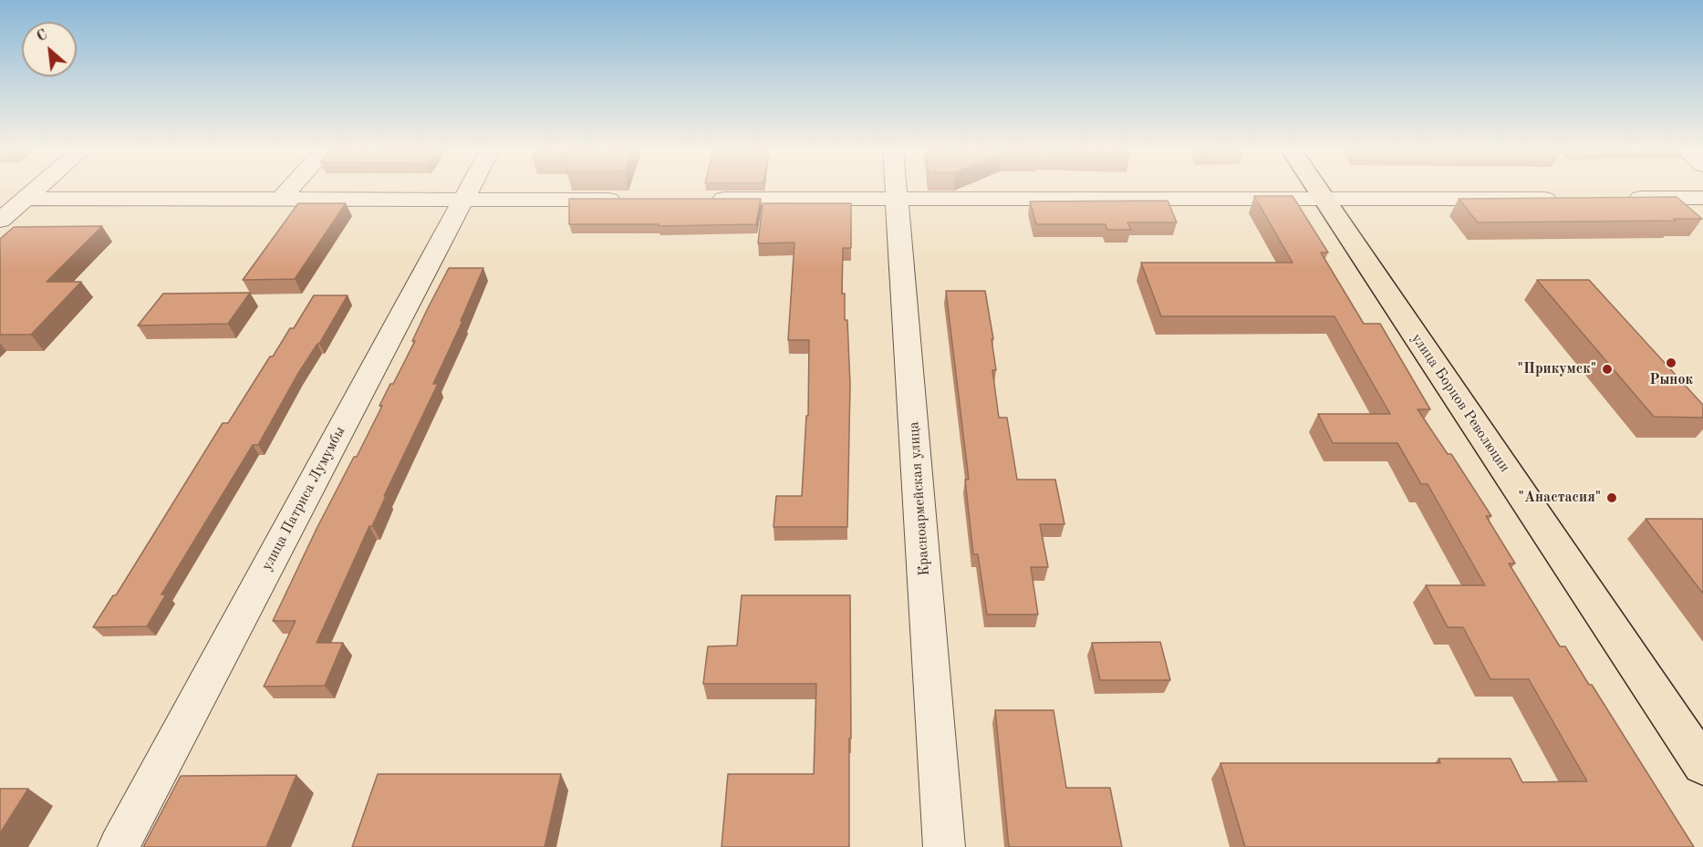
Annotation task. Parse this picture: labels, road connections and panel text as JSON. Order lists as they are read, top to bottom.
{
  "streets": {
    "main road": ["улица Борцов Революции"],
    "street": ["улица Патриса Лумумбы", "Красноармейская улица"]
  },
  "places": ["Рынок", "\"Прикумск\"", "\"Анастасия\""],
  "north": "top left"
}
